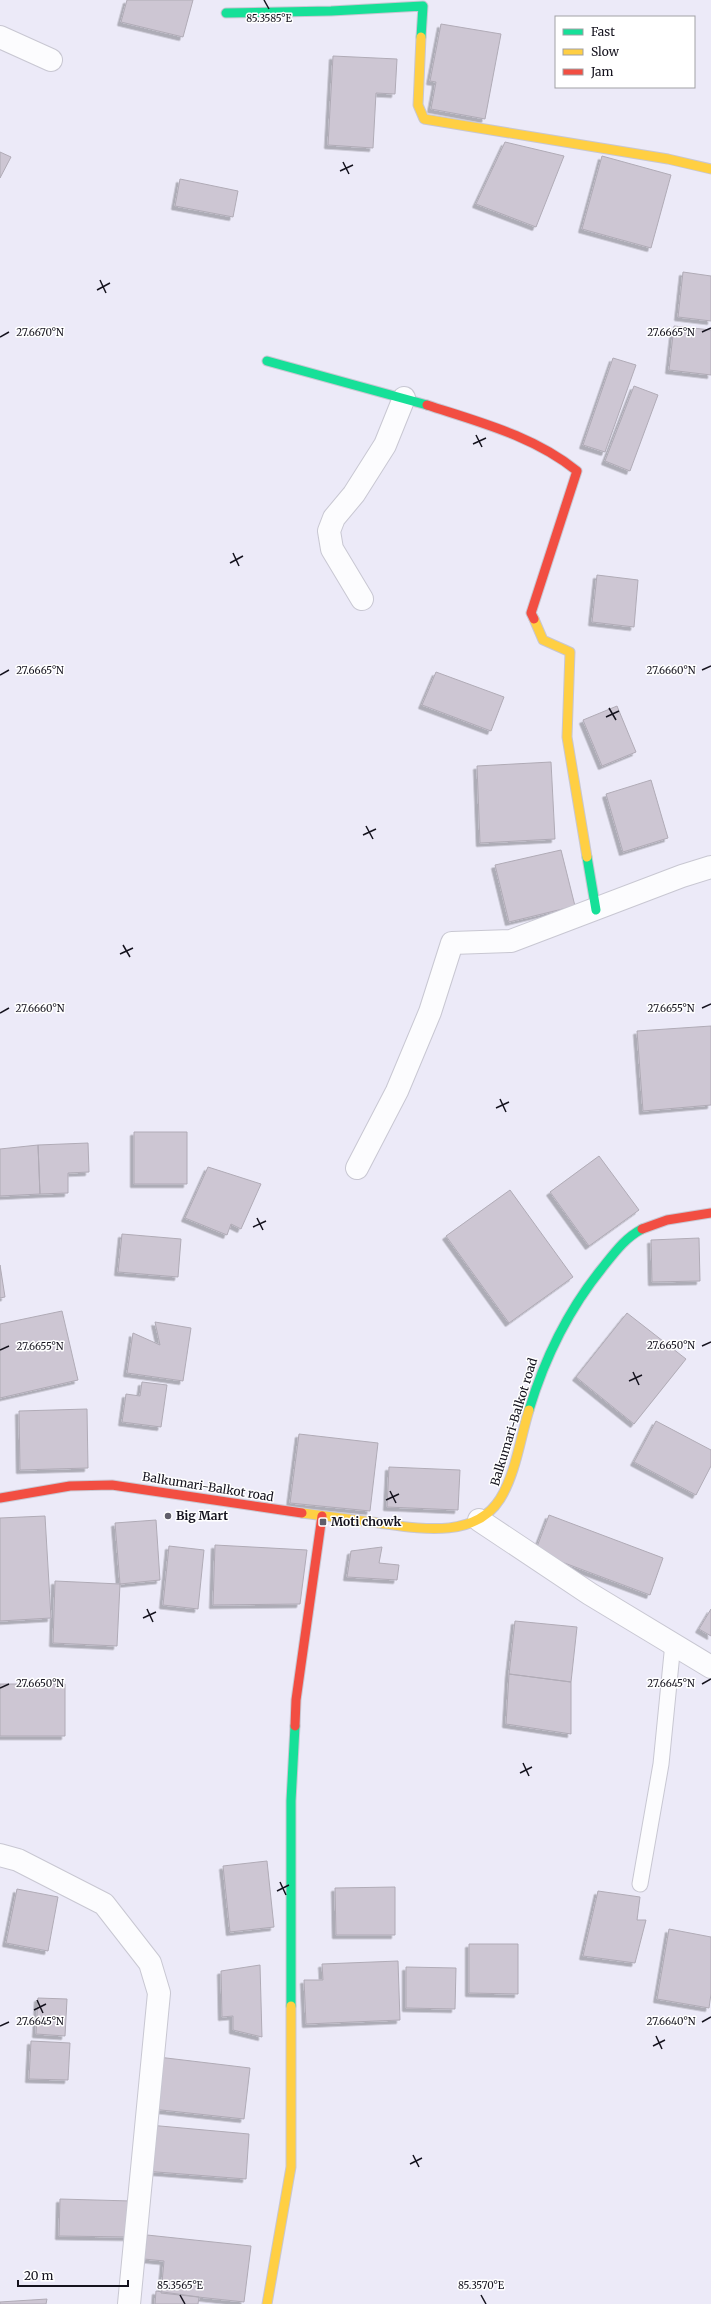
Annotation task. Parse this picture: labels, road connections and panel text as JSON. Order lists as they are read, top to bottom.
{
  "streets": {
    "street": ["Balkumari-Balkot road"]
  },
  "places": {
    "other": ["Big Mart"],
    "transit": ["Moti chowk"]
  },
  "legend": ["Fast", "Slow", "Jam"],
  "scale_bar": "20 m",
  "coordinates": [
    "85.3585°E",
    "27.6665°N",
    "27.6670°N",
    "27.6660°N",
    "27.6655°N",
    "27.6650°N",
    "27.6645°N",
    "27.6640°N",
    "85.3565°E",
    "85.3570°E"
  ]
}
